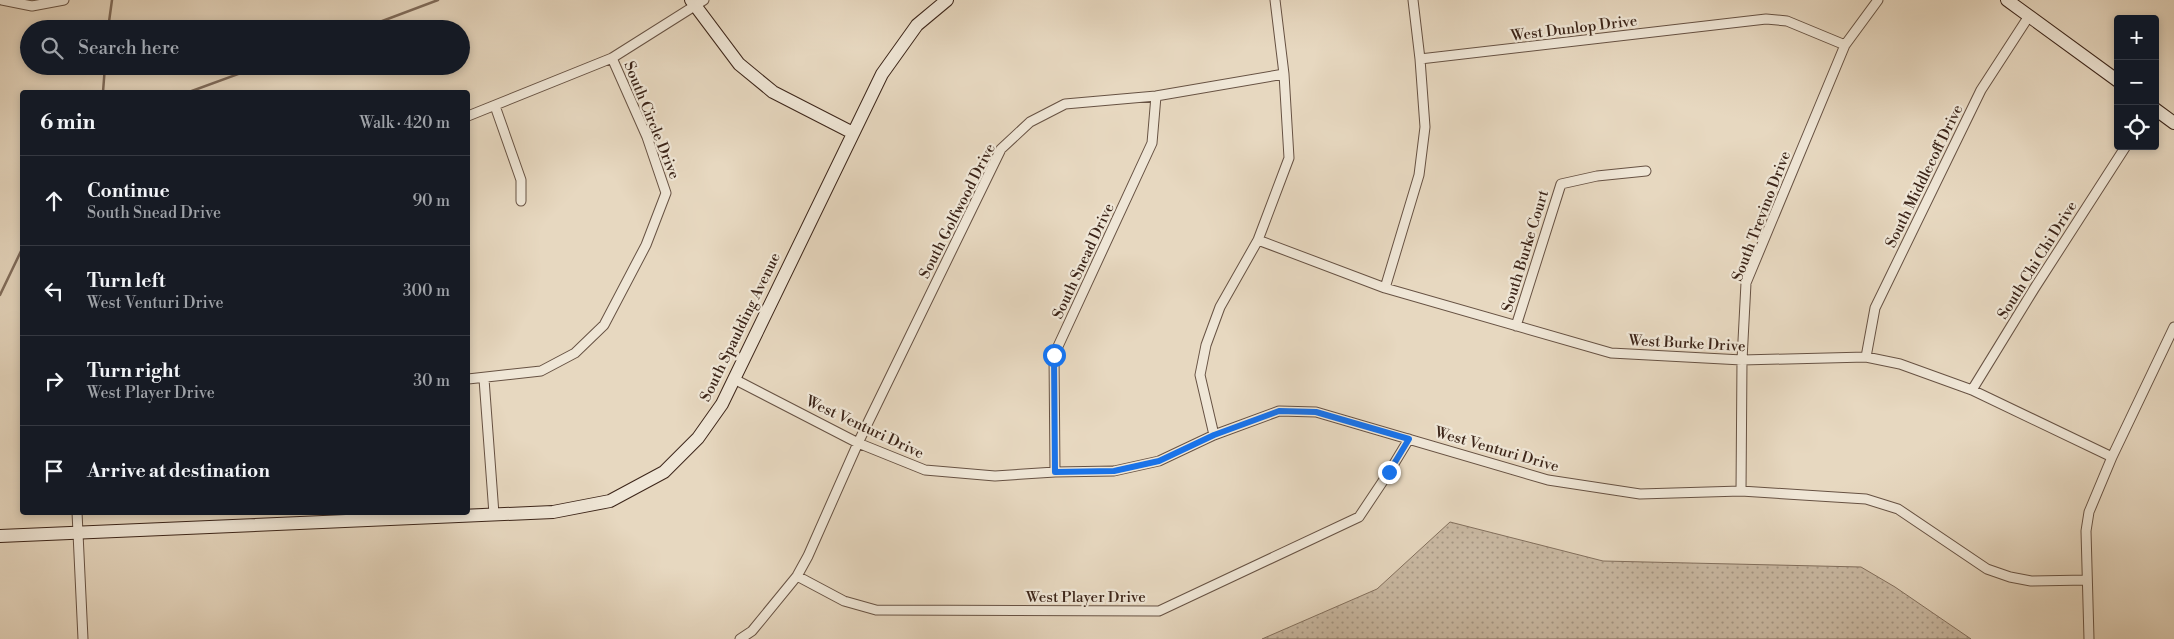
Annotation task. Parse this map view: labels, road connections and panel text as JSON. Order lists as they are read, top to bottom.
{
  "streets": {
    "street": [
      "West Dunlop Drive",
      "South Circle Drive",
      "South Middlecoff Drive",
      "South Golfwood Drive",
      "South Trevino Drive",
      "South Burke Court",
      "South Chi Chi Drive",
      "South Snead Drive",
      "South Spaulding Avenue",
      "West Burke Drive",
      "West Venturi Drive",
      "West Player Drive"
    ]
  },
  "crossings": [
    ["West Dunlop Drive", "South Trevino Drive"],
    ["South Middlecoff Drive", "West Burke Drive"],
    ["South Golfwood Drive", "South Snead Drive"],
    ["South Golfwood Drive", "West Venturi Drive"],
    ["South Golfwood Drive", "West Player Drive"],
    ["South Trevino Drive", "West Burke Drive"],
    ["South Trevino Drive", "West Venturi Drive"],
    ["South Burke Court", "West Burke Drive"],
    ["South Chi Chi Drive", "West Burke Drive"],
    ["South Snead Drive", "West Venturi Drive"],
    ["South Spaulding Avenue", "West Venturi Drive"],
    ["West Venturi Drive", "West Player Drive"]
  ],
  "page": {
    "map_buttons": ["+", "−"],
    "search": "Search here",
    "heading": ["6 min", "Walk · 420 m"],
    "list": [
      ["Continue", "South Snead Drive", "90 m"],
      ["Turn left", "West Venturi Drive", "300 m"],
      ["Turn right", "West Player Drive", "30 m"],
      "Arrive at destination"
    ]
  }
}
